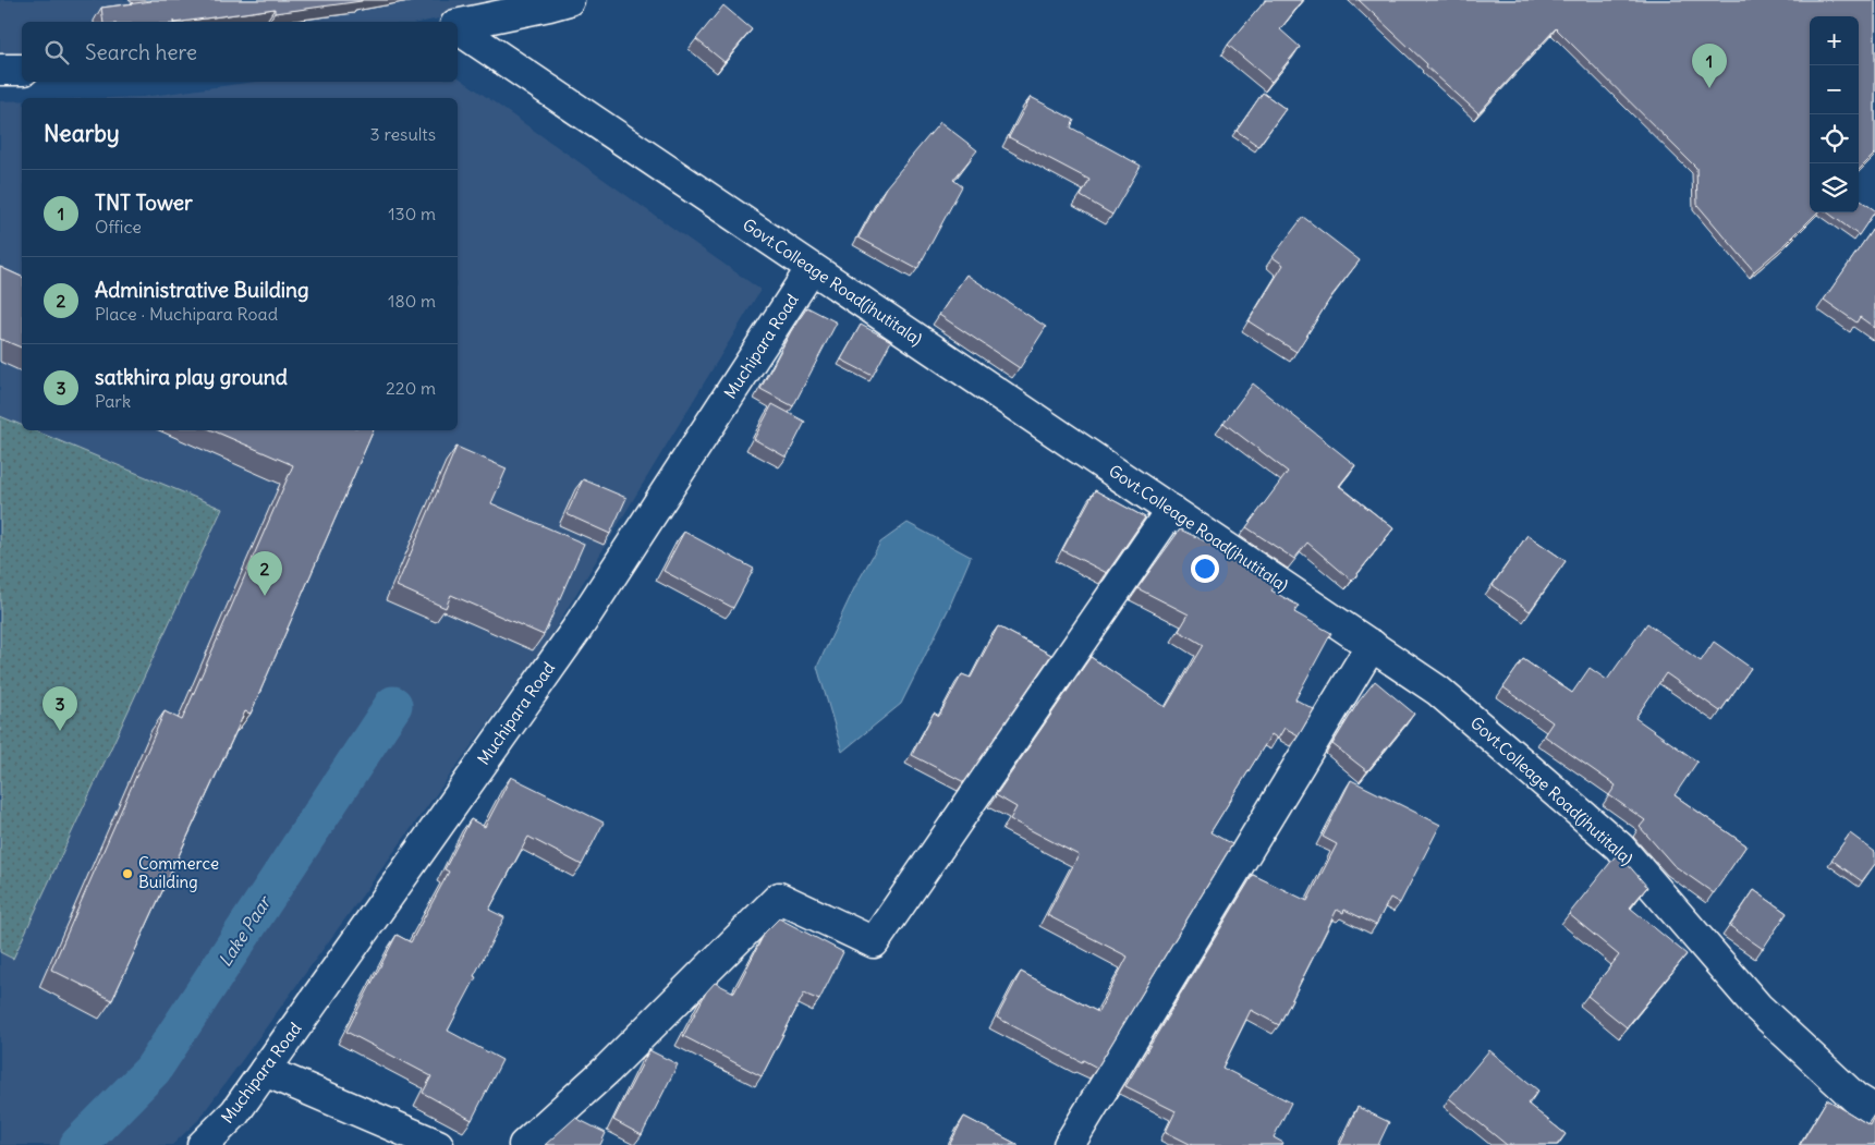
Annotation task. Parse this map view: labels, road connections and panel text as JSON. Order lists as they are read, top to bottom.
{
  "streets": {
    "street": ["Govt.Colleage Road(jhutitala)", "Muchipara Road"]
  },
  "crossings": [
    ["Govt.Colleage Road(jhutitala)", "Muchipara Road"]
  ],
  "water": ["Lake Paar"],
  "places": ["Commerce Building"],
  "page": {
    "map_buttons": ["+", "−"],
    "search": "Search here",
    "pins": ["1", "2", "3"],
    "heading": ["Nearby", "3 results"],
    "list": [
      {
        "mark": "1",
        "name": "TNT Tower",
        "note": "Office",
        "value": "130 m"
      },
      {
        "mark": "2",
        "name": "Administrative Building",
        "note": "Place · Muchipara Road",
        "value": "180 m"
      },
      {
        "mark": "3",
        "name": "satkhira play ground",
        "note": "Park",
        "value": "220 m"
      }
    ]
  }
}
